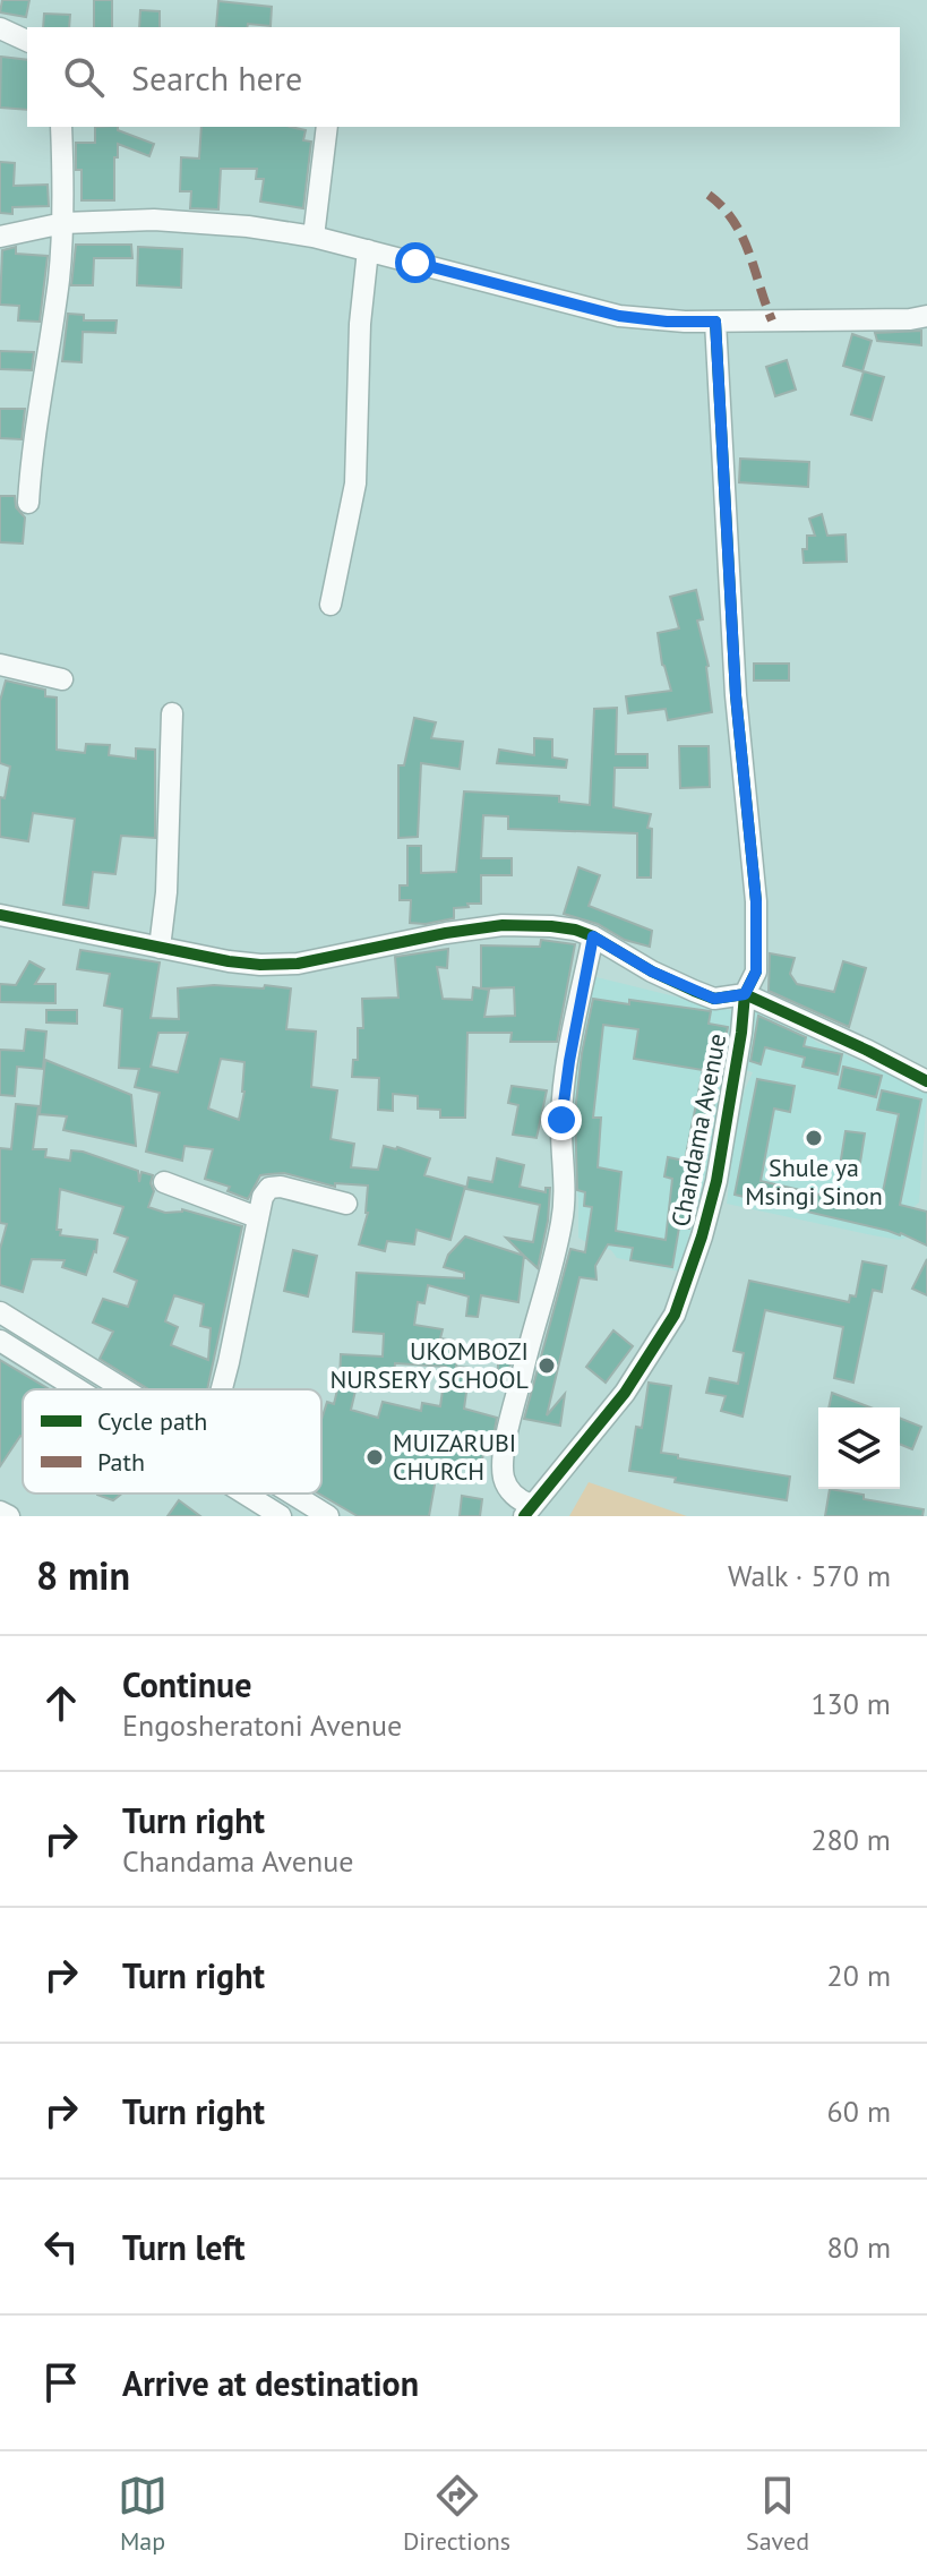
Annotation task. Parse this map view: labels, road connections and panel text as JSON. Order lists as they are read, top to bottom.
{
  "streets": {
    "street": ["Chandama Avenue"]
  },
  "places": ["Shule ya Msingi Sinon", "UKOMBOZI NURSERY SCHOOL", "MUIZARUBI CHURCH"],
  "legend": ["Cycle path", "Path"],
  "page": {
    "search": "Search here",
    "heading": ["8 min", "Walk · 570 m"],
    "list": [
      ["Continue", "Engosheratoni Avenue", "130 m"],
      ["Turn right", "Chandama Avenue", "280 m"],
      ["Turn right", "20 m"],
      ["Turn right", "60 m"],
      ["Turn left", "80 m"],
      "Arrive at destination"
    ],
    "nav": ["Map", "Directions", "Saved"]
  }
}
